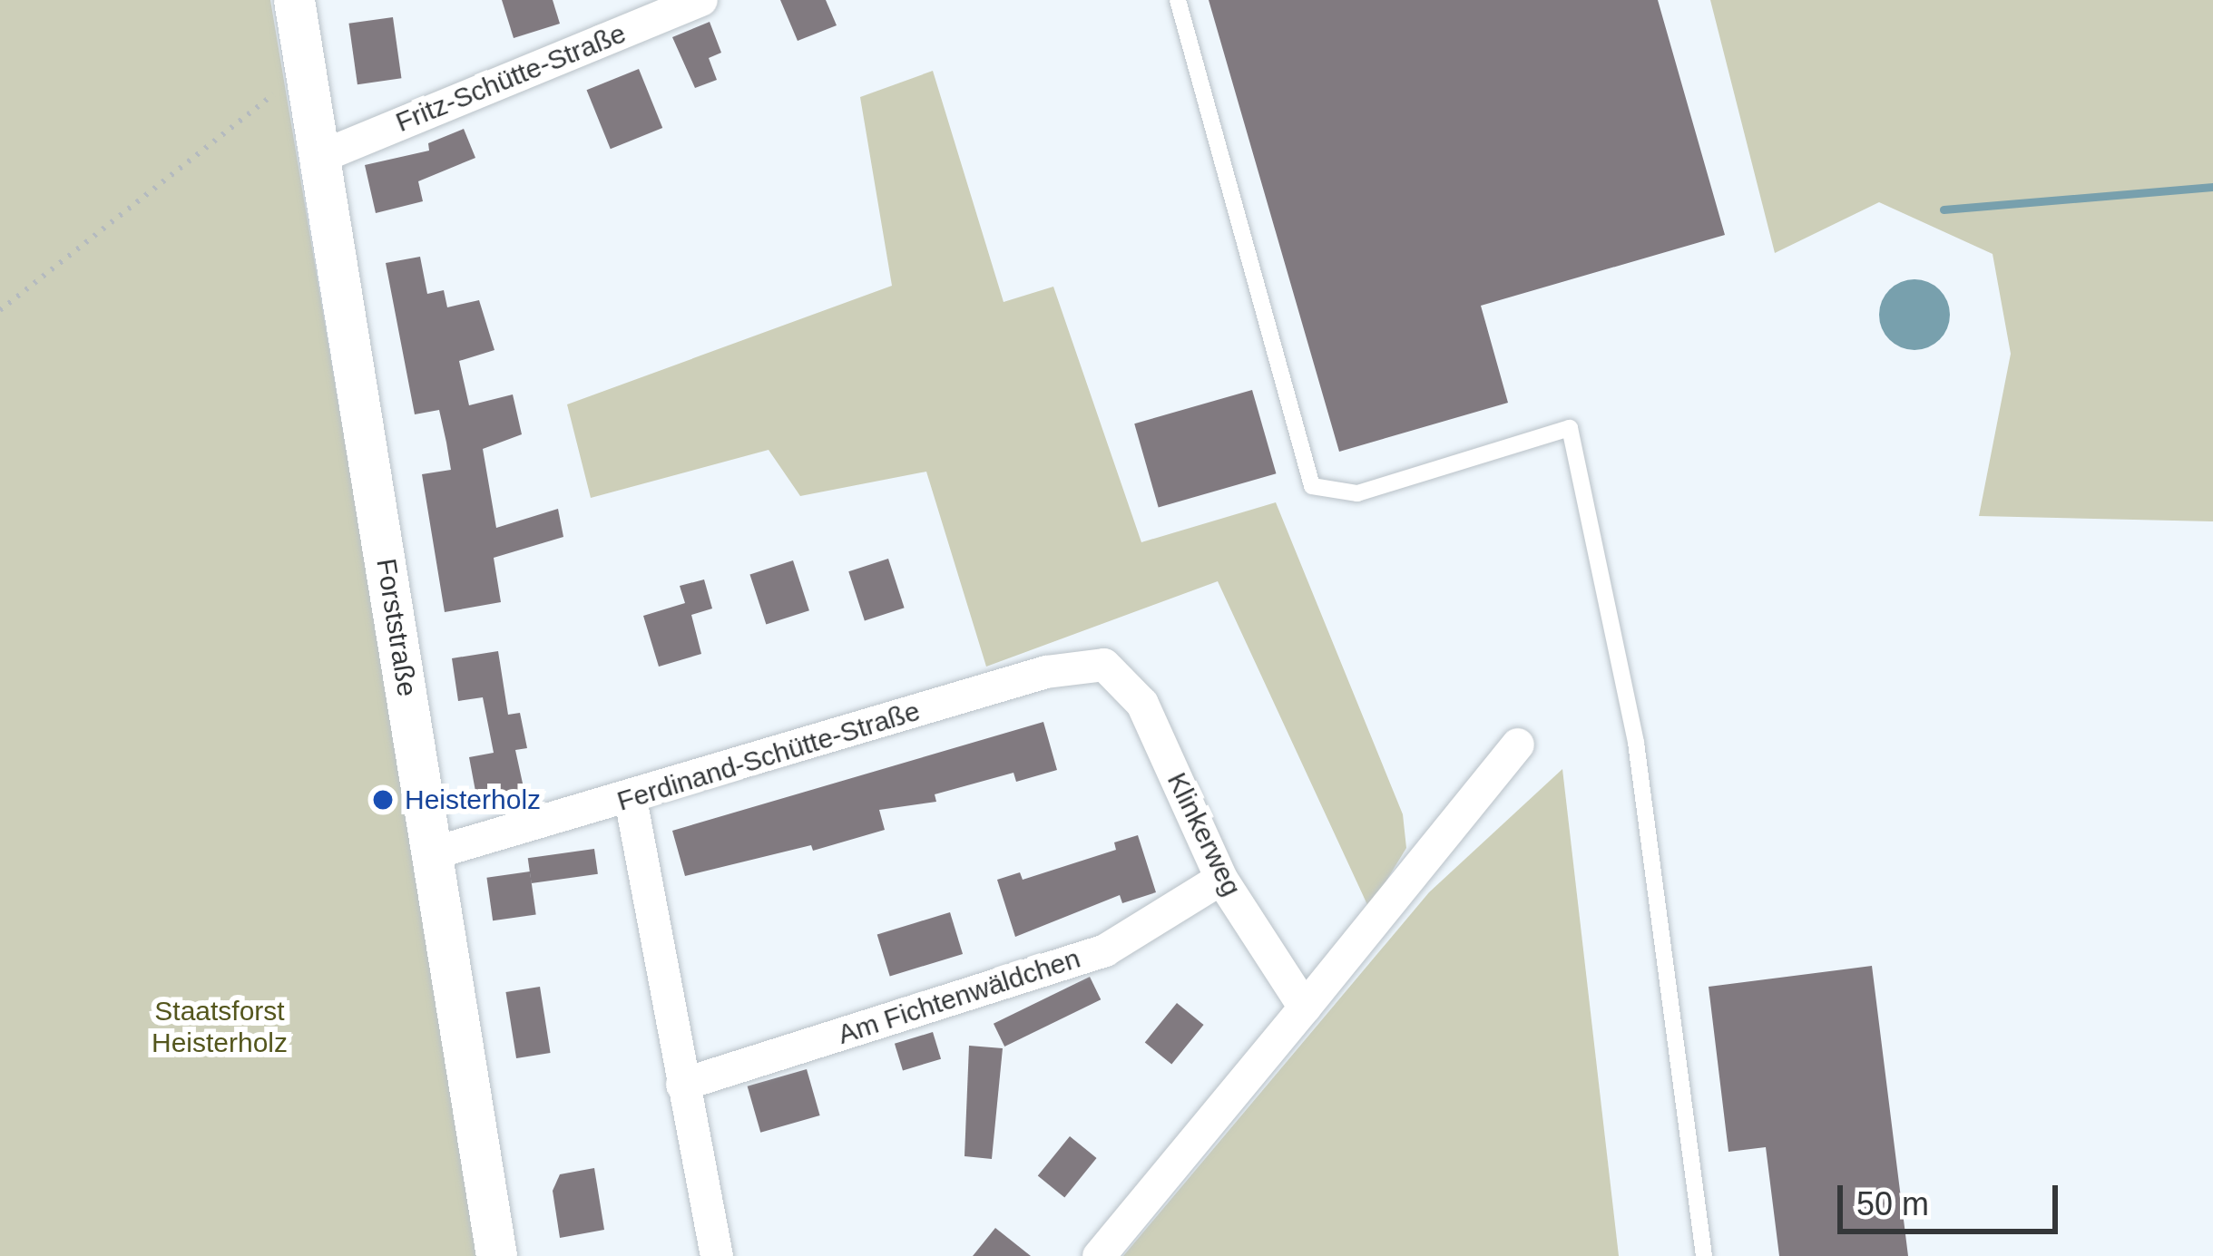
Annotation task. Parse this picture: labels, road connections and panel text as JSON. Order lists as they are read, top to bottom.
{
  "streets": {
    "street": [
      "Fritz-Schütte-Straße",
      "Forststraße",
      "Ferdinand-Schütte-Straße",
      "Klinkerweg",
      "Am Fichtenwäldchen"
    ]
  },
  "crossings": [
    ["Fritz-Schütte-Straße", "Forststraße"],
    ["Forststraße", "Ferdinand-Schütte-Straße"],
    ["Ferdinand-Schütte-Straße", "Klinkerweg"],
    ["Klinkerweg", "Am Fichtenwäldchen"]
  ],
  "parks": ["Staatsforst Heisterholz"],
  "places": ["Heisterholz"],
  "scale_bar": "50 m"
}
